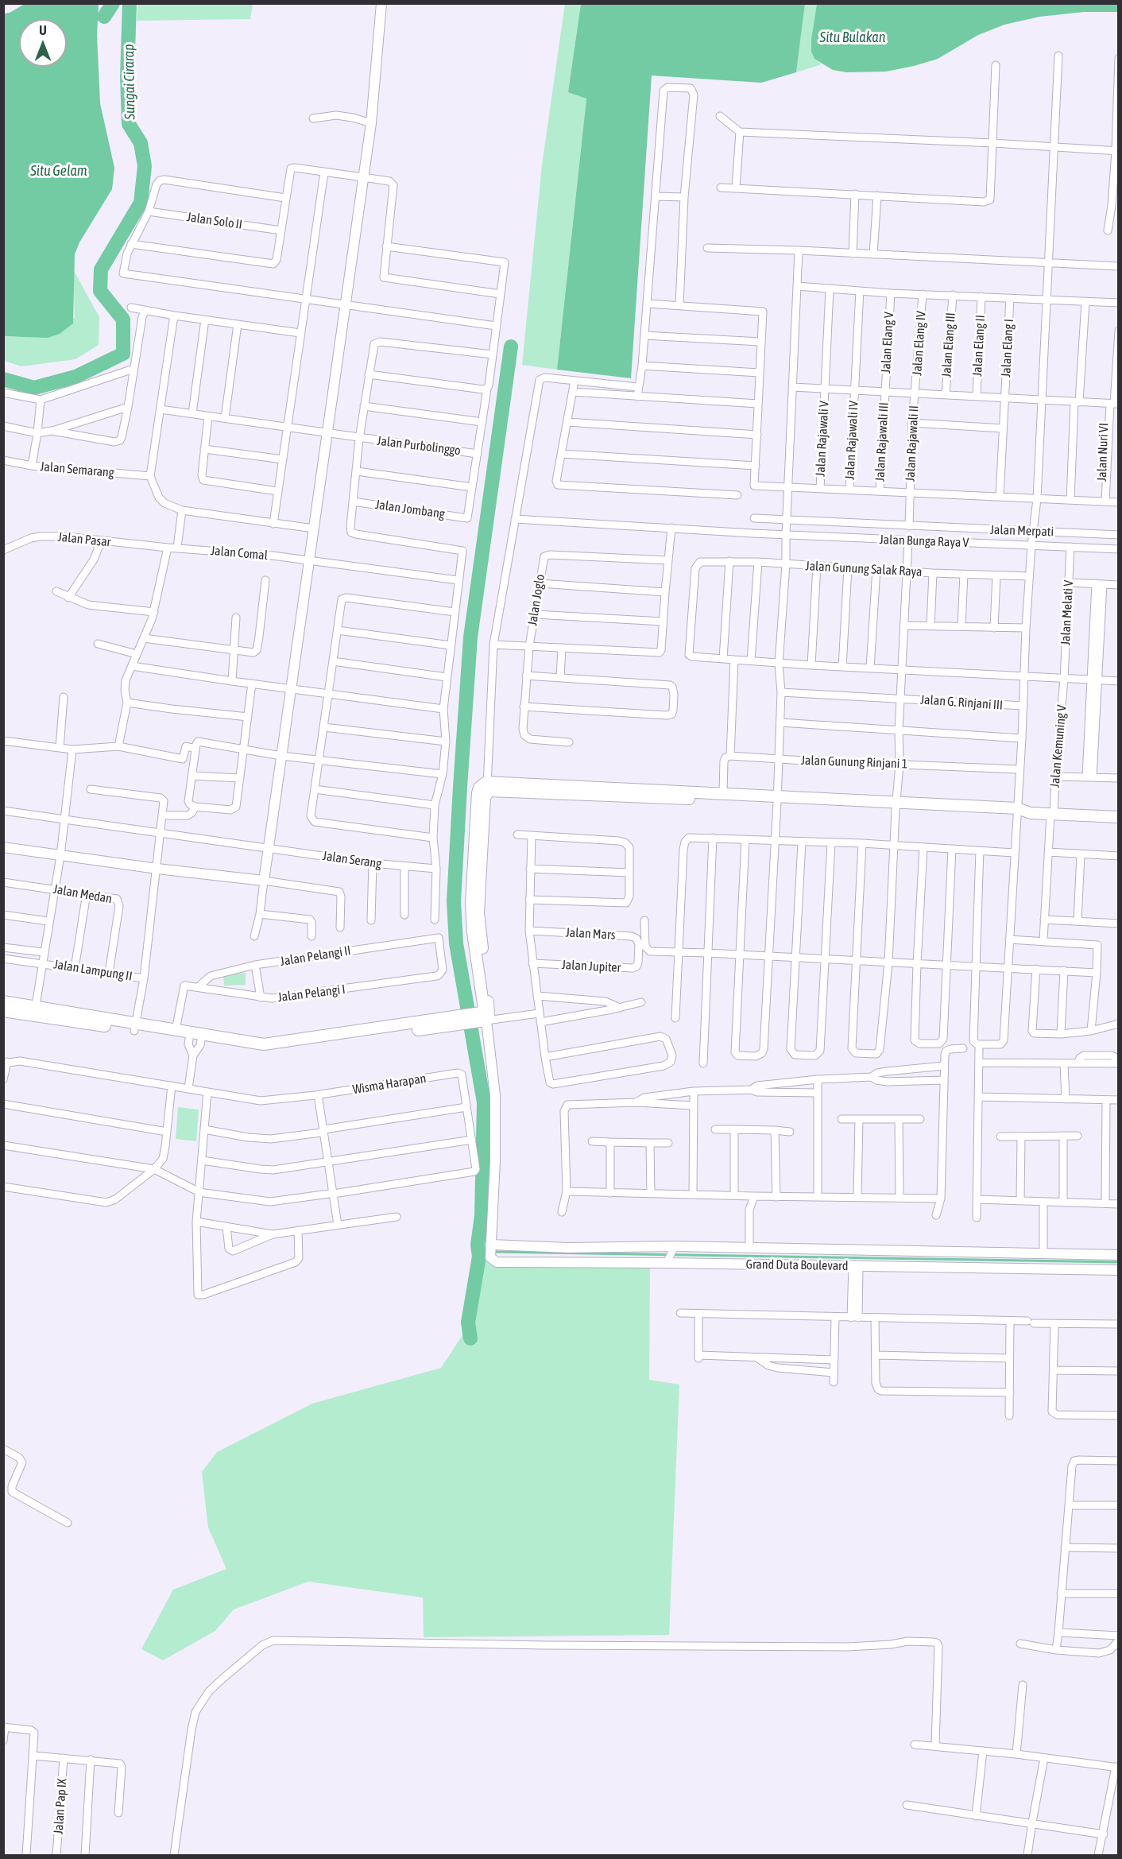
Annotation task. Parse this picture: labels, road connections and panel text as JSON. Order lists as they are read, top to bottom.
{
  "streets": {
    "street": [
      "Jalan Solo II",
      "Jalan Elang V",
      "Jalan Elang IV",
      "Jalan Elang III",
      "Jalan Elang II",
      "Jalan Elang I",
      "Jalan Rajawali V",
      "Jalan Rajawali IV",
      "Jalan Rajawali III",
      "Jalan Rajawali II",
      "Jalan Purbolinggo",
      "Jalan Nuri VI",
      "Jalan Semarang",
      "Jalan Jombang",
      "Jalan Merpati",
      "Jalan Pasar",
      "Jalan Bunga Raya V",
      "Jalan Comal",
      "Jalan Gunung Salak Raya",
      "Jalan Joglo",
      "Jalan Melati V",
      "Jalan G. Rinjani III",
      "Jalan Kemuning V",
      "Jalan Gunung Rinjani 1",
      "Jalan Serang",
      "Jalan Medan",
      "Jalan Mars",
      "Jalan Pelangi II",
      "Jalan Jupiter",
      "Jalan Lampung II",
      "Jalan Pelangi I",
      "Wisma Harapan",
      "Grand Duta Boulevard",
      "Jalan Pap IX"
    ]
  },
  "crossings": [
    ["Jalan Elang V", "Jalan Rajawali III"],
    ["Jalan Elang IV", "Jalan Rajawali II"],
    ["Jalan Rajawali II", "Jalan Merpati"],
    ["Jalan Pasar", "Jalan Comal"],
    ["Jalan Bunga Raya V", "Jalan Melati V"],
    ["Jalan Melati V", "Jalan Kemuning V"],
    ["Jalan Medan", "Jalan Lampung II"],
    ["Jalan Mars", "Jalan Jupiter"],
    ["Jalan Pelangi II", "Jalan Pelangi I"]
  ],
  "water": ["Situ Bulakan", "Sungai Cirarap", "Situ Gelam"],
  "north": "top"
}
